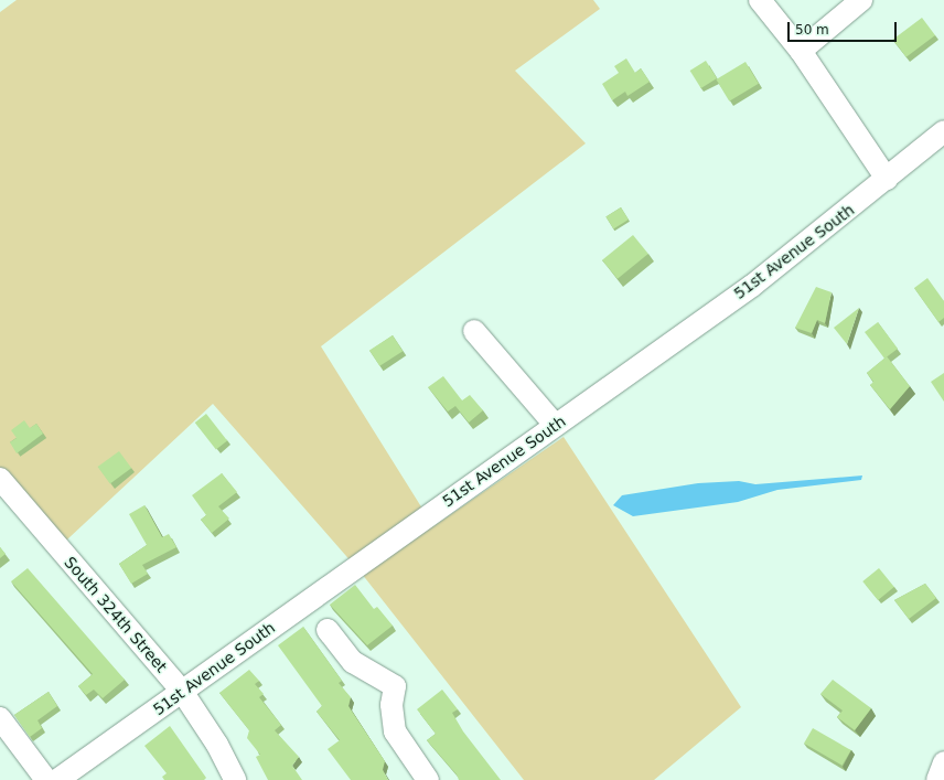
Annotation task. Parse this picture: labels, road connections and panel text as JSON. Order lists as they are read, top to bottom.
{
  "streets": {
    "street": ["51st Avenue South", "South 324th Street"]
  },
  "crossings": [
    ["51st Avenue South", "South 324th Street"]
  ],
  "scale_bar": "50 m"
}
